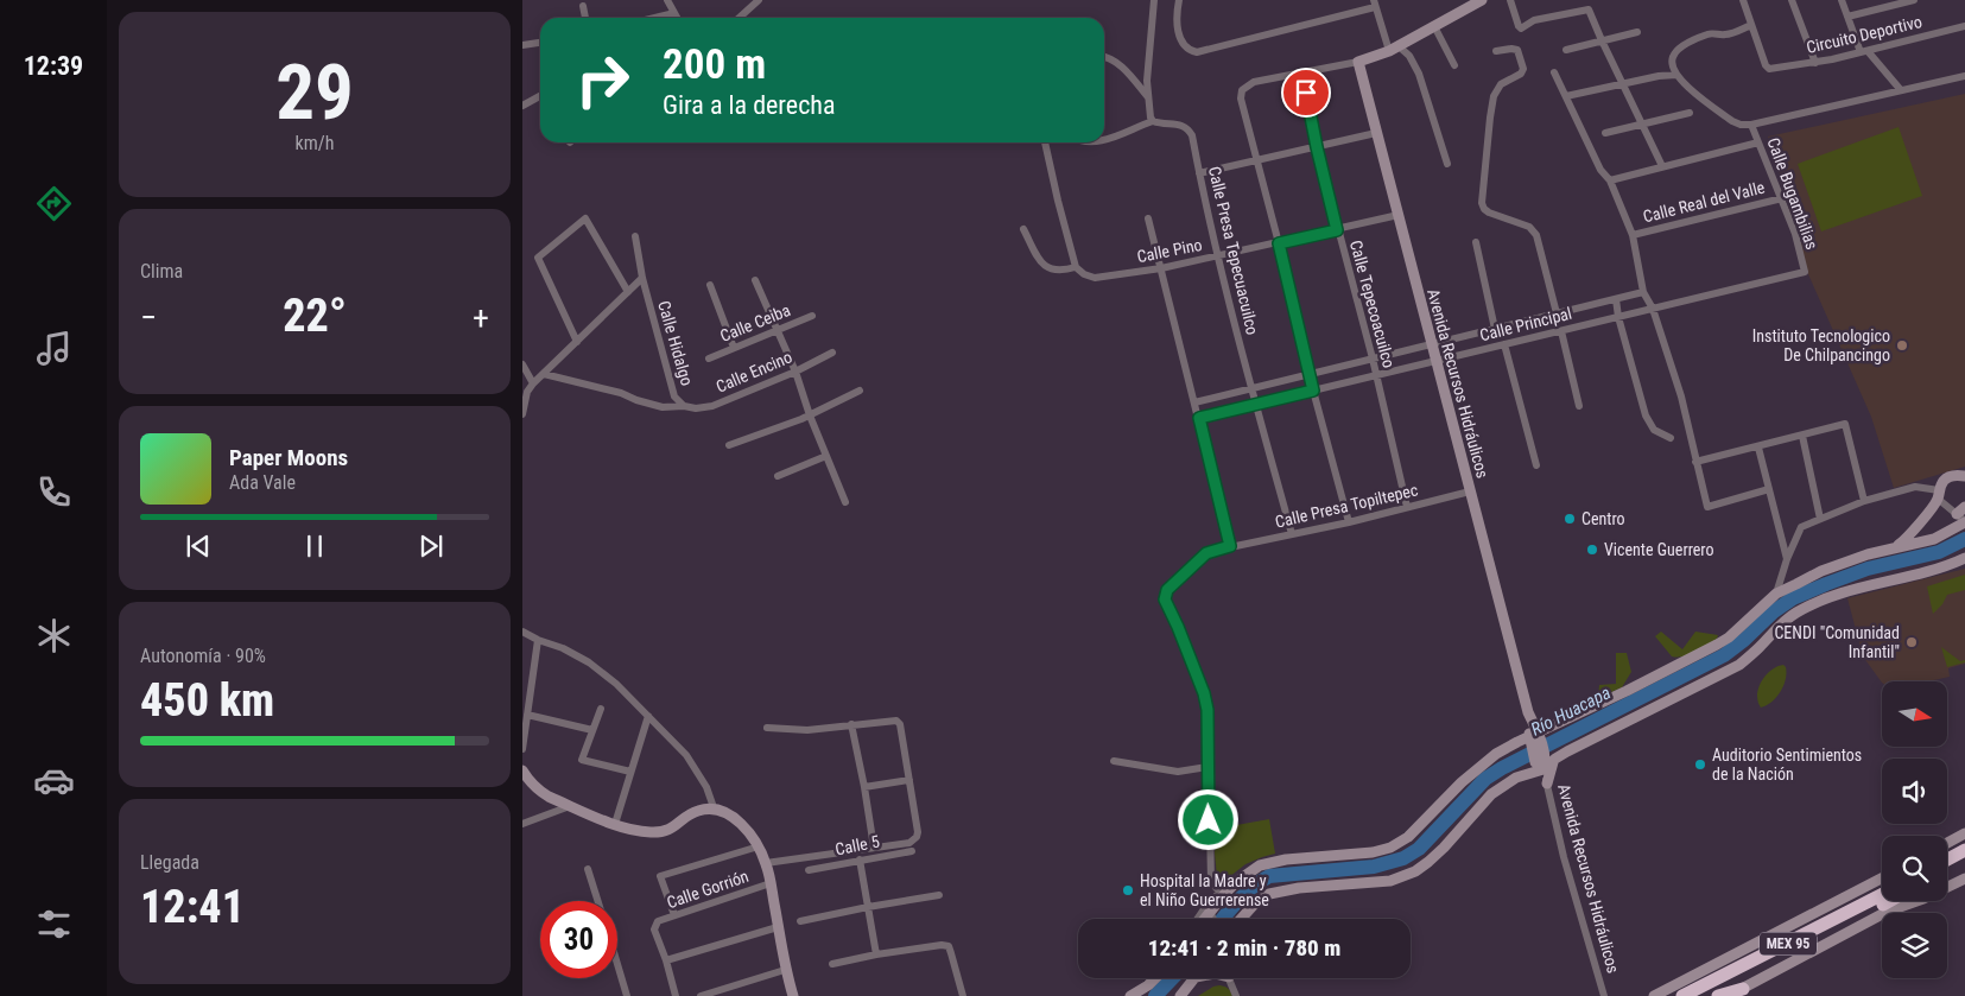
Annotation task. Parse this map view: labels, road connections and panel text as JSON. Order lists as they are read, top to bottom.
{
  "streets": {
    "highway": ["MEX 95"],
    "main road": ["Avenida Recursos Hidráulicos"],
    "street": [
      "Circuito Deportivo",
      "Calle Bugambilias",
      "Calle Real del Valle",
      "Calle Pino",
      "Calle Presa Tepecuacuilco",
      "Calle Tepecoacuilco",
      "Calle Ceiba",
      "Calle Principal",
      "Calle Hidalgo",
      "Calle Encino",
      "Calle Presa Topiltepec",
      "Calle 5",
      "Calle Gorrión"
    ]
  },
  "crossings": [
    ["Calle Bugambilias", "Calle Real del Valle"],
    ["Calle Bugambilias", "Calle Principal"],
    ["Calle Pino", "Calle Presa Tepecuacuilco"],
    ["Calle Pino", "Calle Tepecoacuilco"],
    ["Calle Pino", "Avenida Recursos Hidráulicos"],
    ["Calle Presa Tepecuacuilco", "Calle Principal"],
    ["Calle Presa Tepecuacuilco", "Calle Presa Topiltepec"],
    ["Calle Tepecoacuilco", "Calle Principal"],
    ["Calle Tepecoacuilco", "Calle Presa Topiltepec"],
    ["Calle Principal", "Avenida Recursos Hidráulicos"],
    ["Calle Hidalgo", "Calle Encino"],
    ["Avenida Recursos Hidráulicos", "Calle Presa Topiltepec"]
  ],
  "water": ["Río Huacapa"],
  "places": [
    "Instituto Tecnologico De Chilpancingo",
    "Centro",
    "Vicente Guerrero",
    "CENDI \"Comunidad Infantil\"",
    "Auditorio Sentimientos de la Nación",
    "Hospital la Madre y el Niño Guerrerense"
  ],
  "north": "right",
  "page": {
    "tabs": "12:39",
    "tile": [
      ["29", "km/h"],
      "Clima",
      ["Autonomía · 90%", "450 km"],
      ["Llegada", "12:41"]
    ],
    "turn": ["200 m", "Gira a la derecha"],
    "heat": ["−", "22°", "+"],
    "song": ["Paper Moons", "Ada Vale"],
    "limit": "30",
    "trip": "12:41 · 2 min · 780 m"
  }
}
